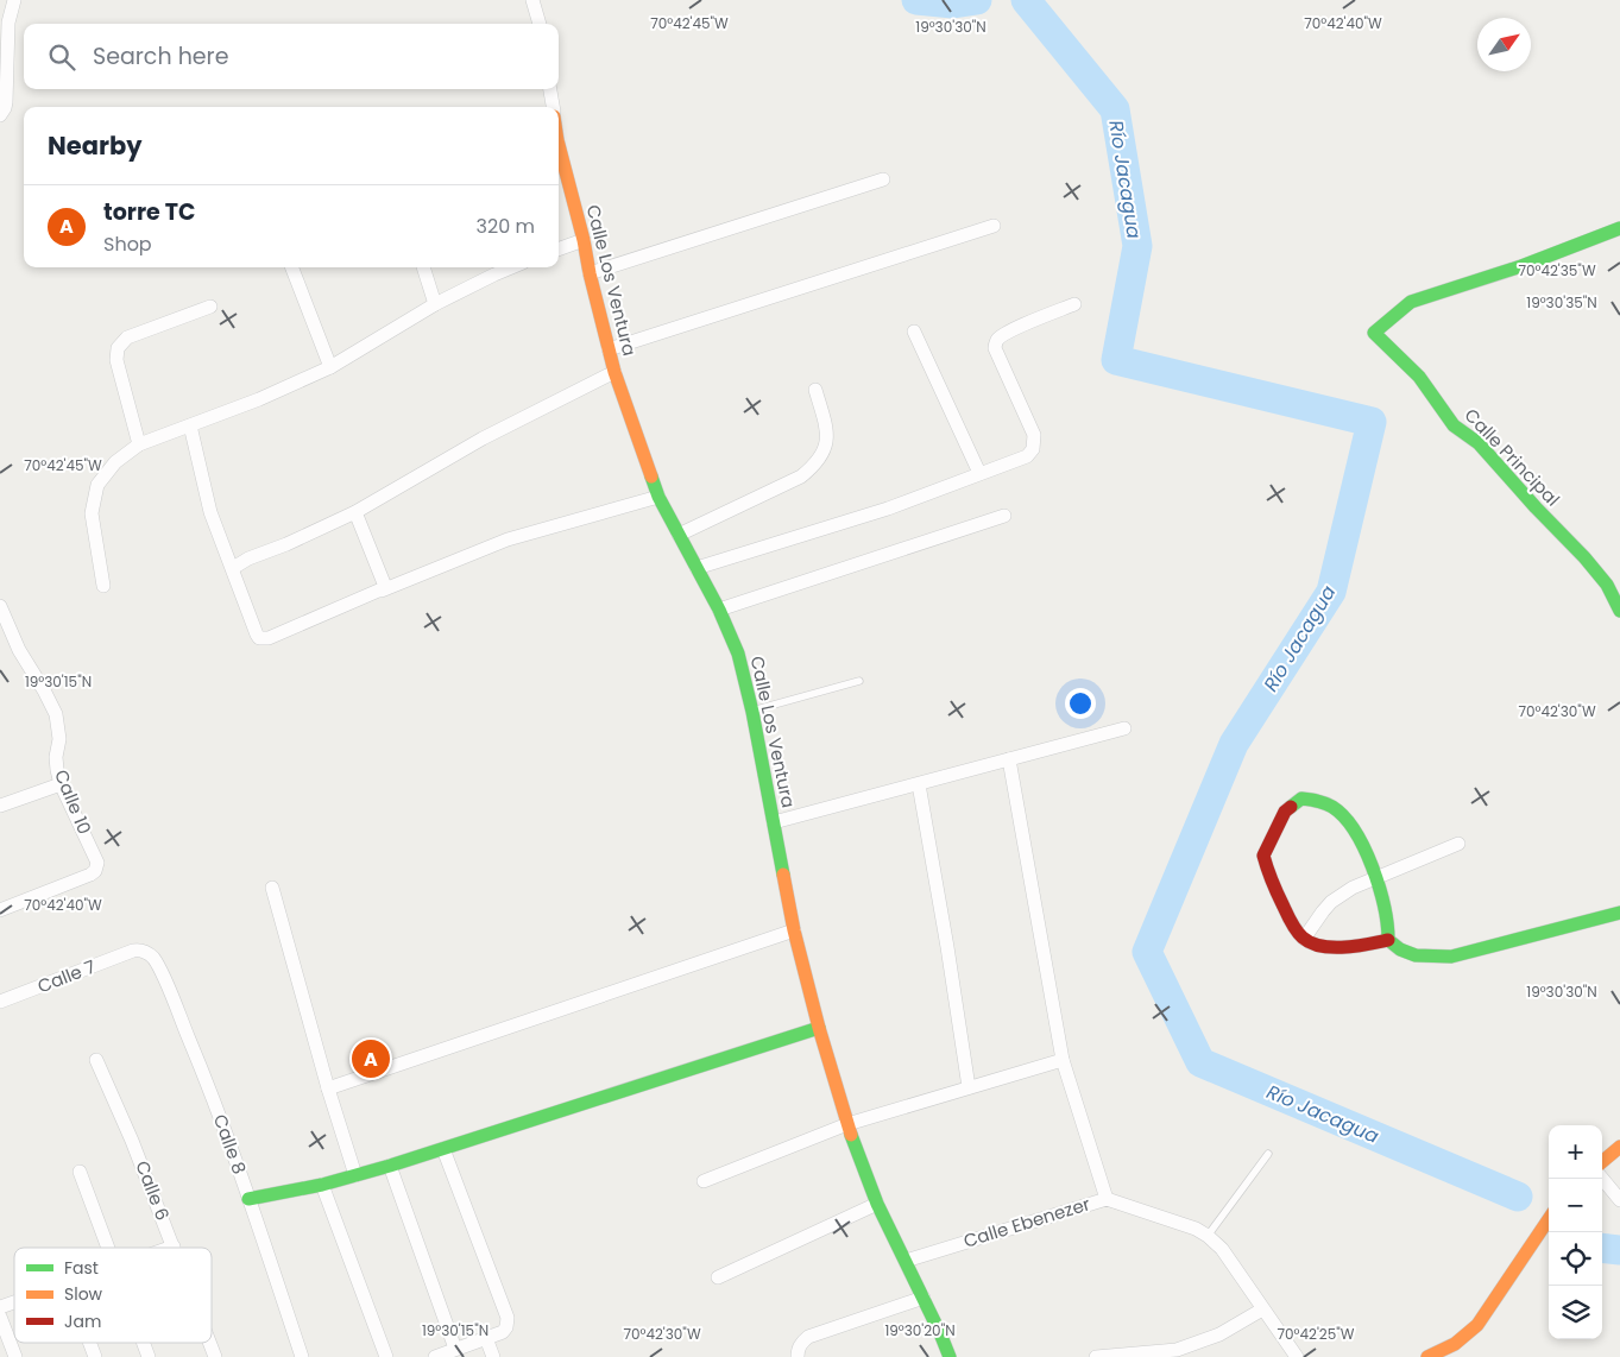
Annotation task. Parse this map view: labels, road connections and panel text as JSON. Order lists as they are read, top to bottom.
{
  "streets": {
    "street": [
      "Calle Los Ventura",
      "Calle Principal",
      "Calle 10",
      "Calle 7",
      "Calle 8",
      "Calle 6",
      "Calle Ebenezer"
    ]
  },
  "crossings": [
    ["Calle Los Ventura", "Calle Ebenezer"],
    ["Calle 7", "Calle 8"]
  ],
  "water": ["Río Jacagua"],
  "legend": ["Fast", "Slow", "Jam"],
  "north": "top right",
  "page": {
    "search": "Search here",
    "heading": "Nearby",
    "list": [
      {
        "mark": "A",
        "name": "torre TC",
        "note": "Shop",
        "value": "320 m"
      }
    ],
    "pins": "A",
    "map_buttons": ["+", "−"]
  },
  "coordinates": [
    "70°42'45\"W",
    "70°42'40\"W",
    "19°30'30\"N",
    "70°42'35\"W",
    "19°30'35\"N",
    "19°30'15\"N",
    "70°42'30\"W",
    "19°30'20\"N",
    "70°42'25\"W"
  ]
}
